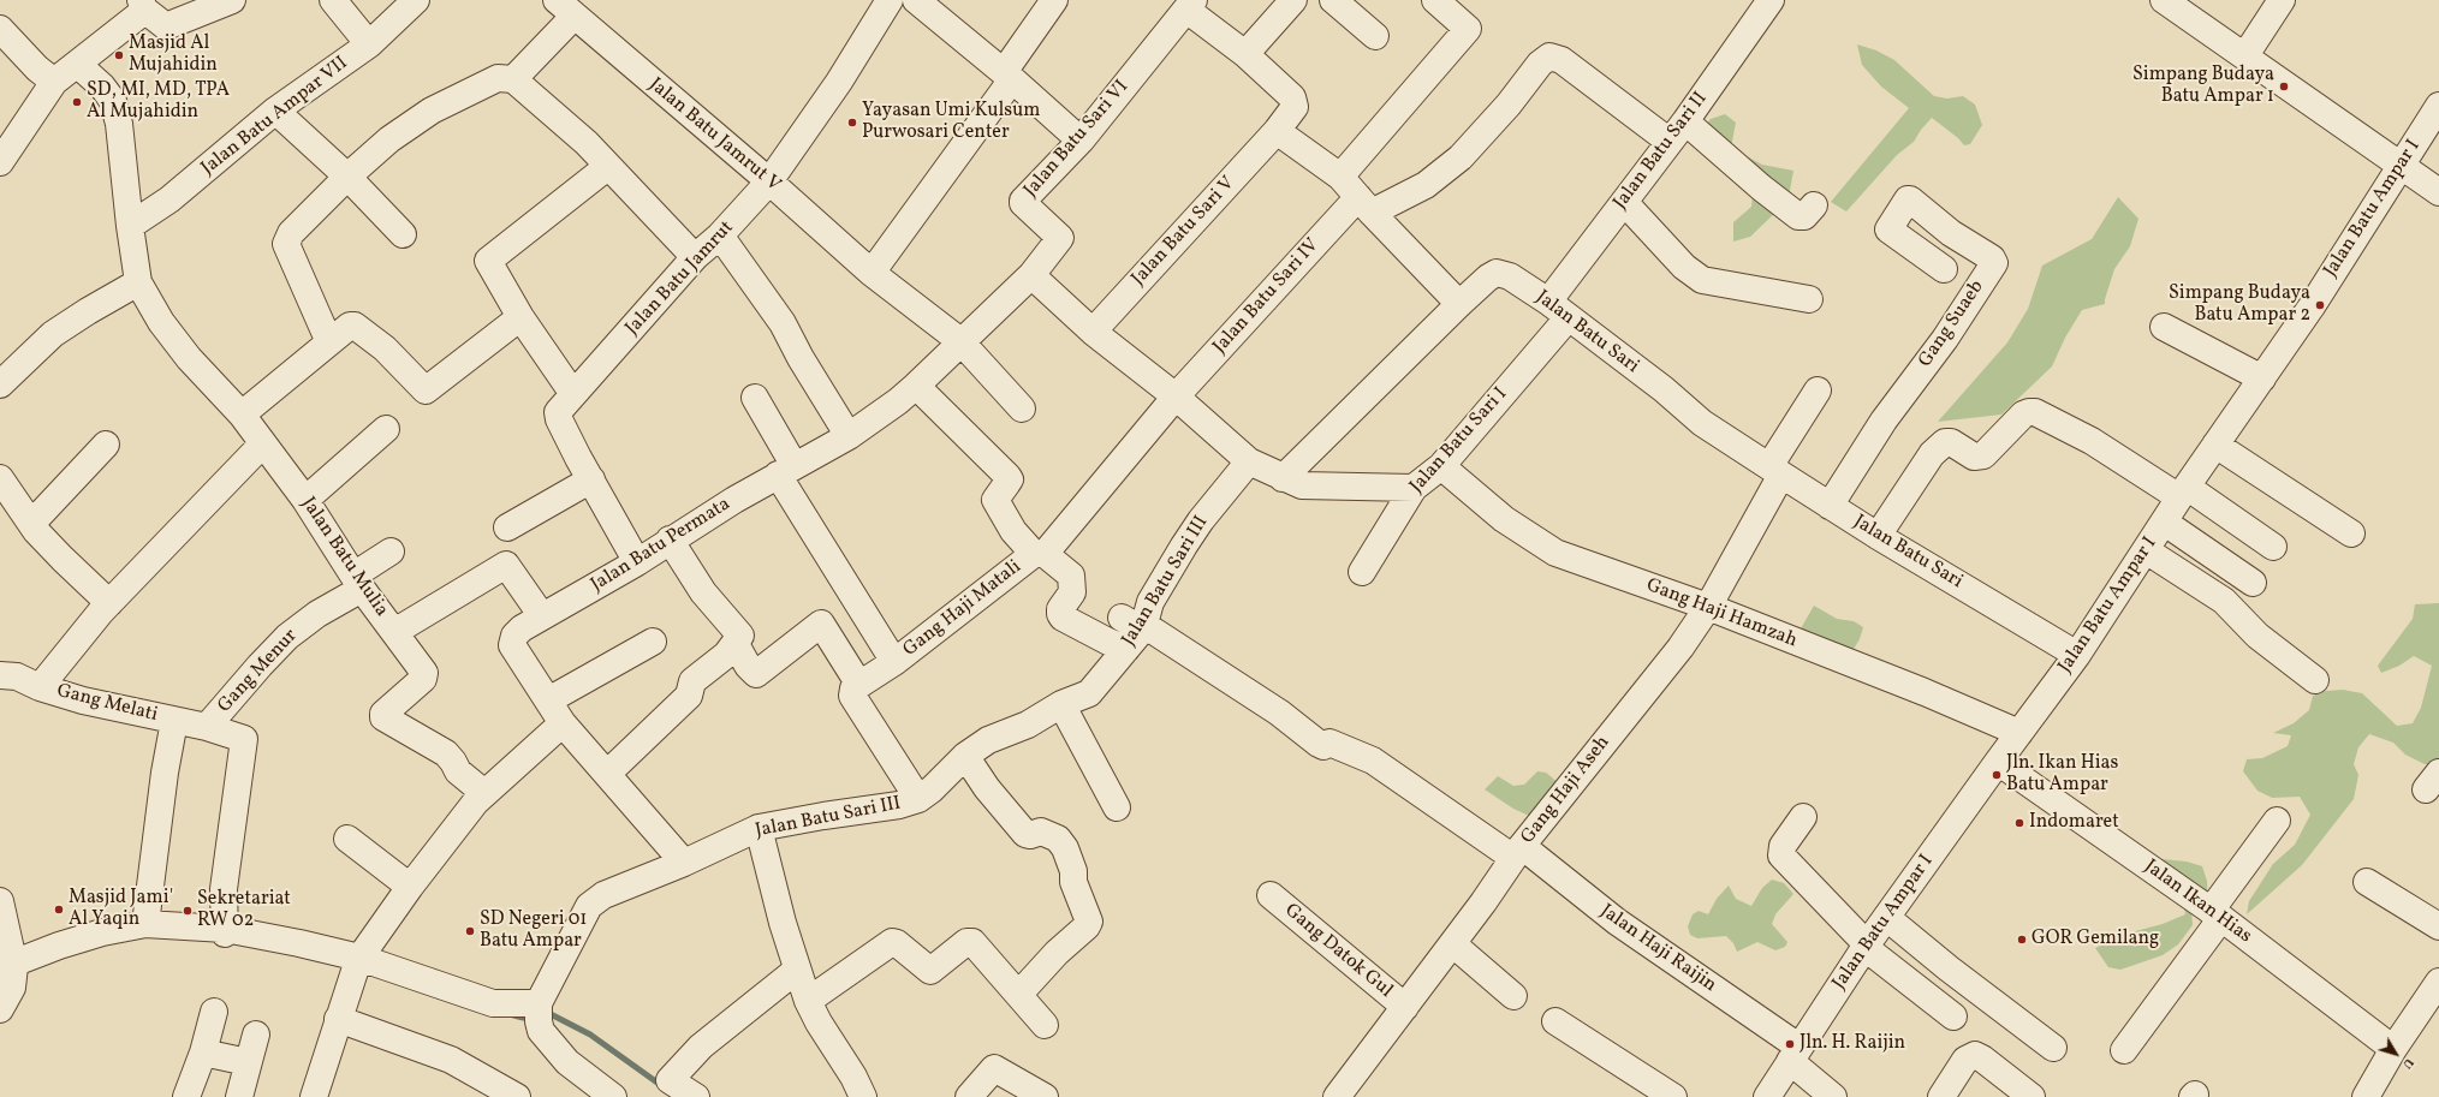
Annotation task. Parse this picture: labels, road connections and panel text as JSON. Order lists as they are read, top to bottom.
{
  "streets": {
    "street": [
      "Jalan Batu Ampar VII",
      "Jalan Batu Jamrut V",
      "Jalan Batu Sari VI",
      "Jalan Batu Sari II",
      "Jalan Batu Ampar I",
      "Jalan Batu Sari V",
      "Jalan Batu Jamrut",
      "Jalan Batu Sari IV",
      "Gang Suaeb",
      "Jalan Batu Sari",
      "Jalan Batu Sari I",
      "Jalan Batu Permata",
      "Jalan Batu Mulia",
      "Jalan Batu Sari III",
      "Gang Haji Matali",
      "Gang Haji Hamzah",
      "Gang Menur",
      "Gang Melati",
      "Gang Haji Aseh",
      "Jalan Ikan Hias",
      "Jalan Haji Raijin",
      "Gang Datok Gul"
    ]
  },
  "crossings": [
    ["Jalan Batu Jamrut V", "Jalan Batu Jamrut"],
    ["Jalan Batu Sari VI", "Jalan Batu Permata"],
    ["Jalan Batu Sari II", "Jalan Batu Sari"],
    ["Jalan Batu Ampar I", "Jalan Batu Sari"],
    ["Jalan Batu Ampar I", "Gang Haji Hamzah"],
    ["Jalan Batu Ampar I", "Jalan Ikan Hias"],
    ["Jalan Batu Ampar I", "Jalan Haji Raijin"],
    ["Jalan Batu Jamrut", "Jalan Batu Permata"],
    ["Jalan Batu Sari IV", "Gang Haji Matali"],
    ["Gang Suaeb", "Jalan Batu Sari"],
    ["Jalan Batu Sari", "Jalan Batu Sari I"],
    ["Jalan Batu Sari", "Gang Haji Aseh"],
    ["Jalan Batu Sari I", "Gang Haji Hamzah"],
    ["Jalan Batu Permata", "Jalan Batu Mulia"],
    ["Jalan Batu Permata", "Jalan Batu Sari III"],
    ["Jalan Batu Permata", "Gang Haji Matali"],
    ["Jalan Batu Mulia", "Gang Menur"],
    ["Jalan Batu Sari III", "Jalan Haji Raijin"],
    ["Gang Haji Matali", "Jalan Haji Raijin"],
    ["Gang Haji Hamzah", "Gang Haji Aseh"],
    ["Gang Menur", "Gang Melati"],
    ["Gang Haji Aseh", "Jalan Haji Raijin"],
    ["Gang Haji Aseh", "Gang Datok Gul"]
  ],
  "places": [
    "Masjid Al Mujahidin",
    "Simpang Budaya Batu Ampar 1",
    "SD, MI, MD, TPA Al Mujahidin",
    "Yayasan Umi Kulsum Purwosari Center",
    "Simpang Budaya Batu Ampar 2",
    "Jln. Ikan Hias Batu Ampar",
    "Indomaret",
    "Masjid Jami' Al Yaqin",
    "Sekretariat RW 02",
    "SD Negeri 01 Batu Ampar",
    "GOR Gemilang",
    "Jln. H. Raijin"
  ],
  "north": "bottom right"
}
